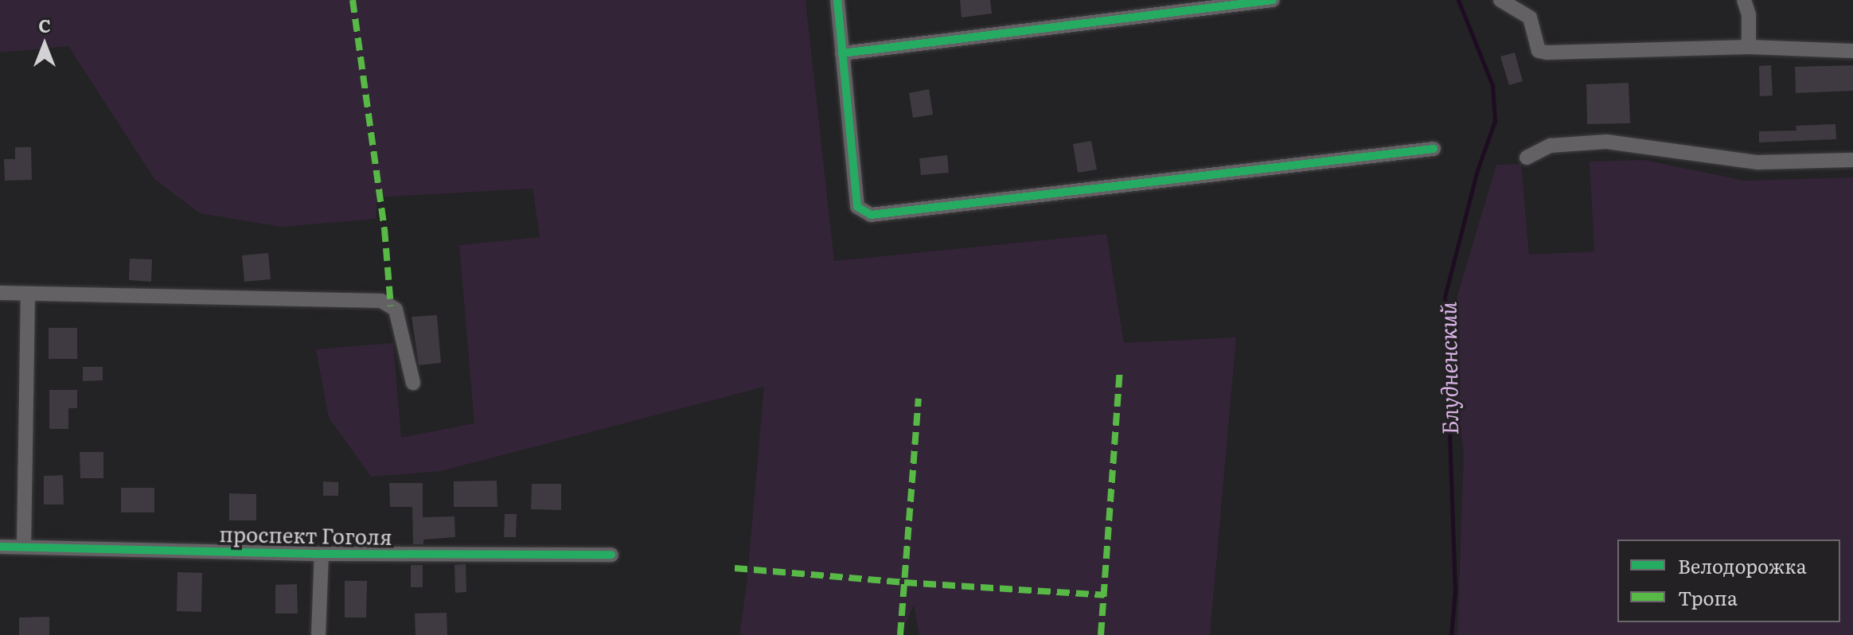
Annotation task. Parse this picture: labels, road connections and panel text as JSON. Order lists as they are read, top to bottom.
{
  "streets": {
    "street": ["проспект Гоголя"]
  },
  "water": ["Блудненский"],
  "legend": ["Велодорожка", "Тропа"],
  "north": "top"
}
